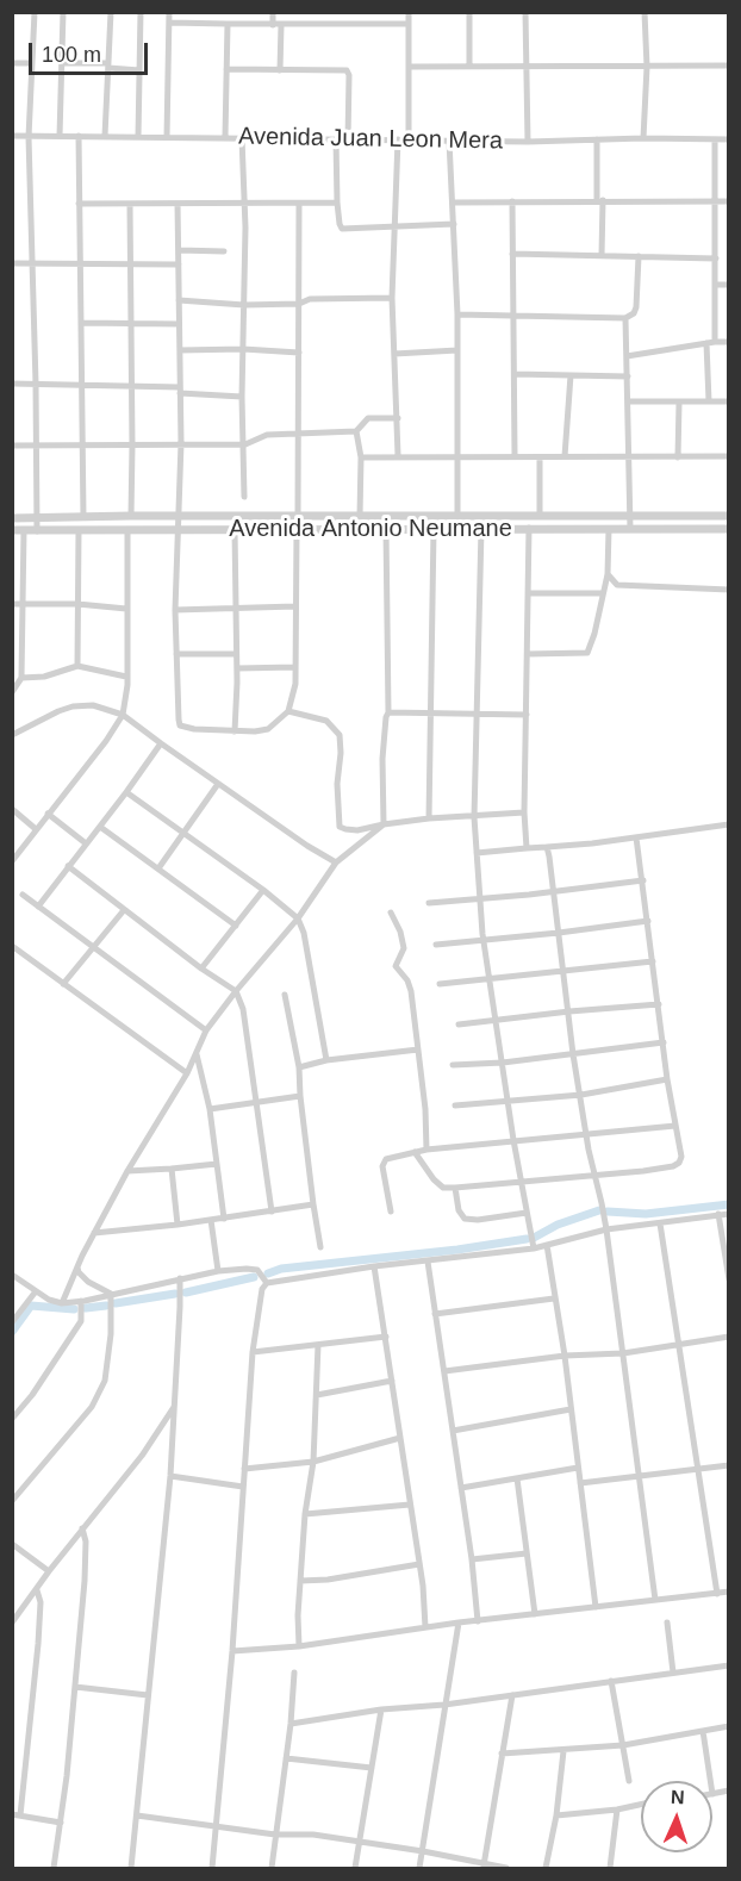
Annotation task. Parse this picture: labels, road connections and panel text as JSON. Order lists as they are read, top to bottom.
{
  "streets": {
    "street": ["Avenida Juan Leon Mera", "Avenida Antonio Neumane"]
  },
  "scale_bar": "100 m",
  "north": "top"
}
